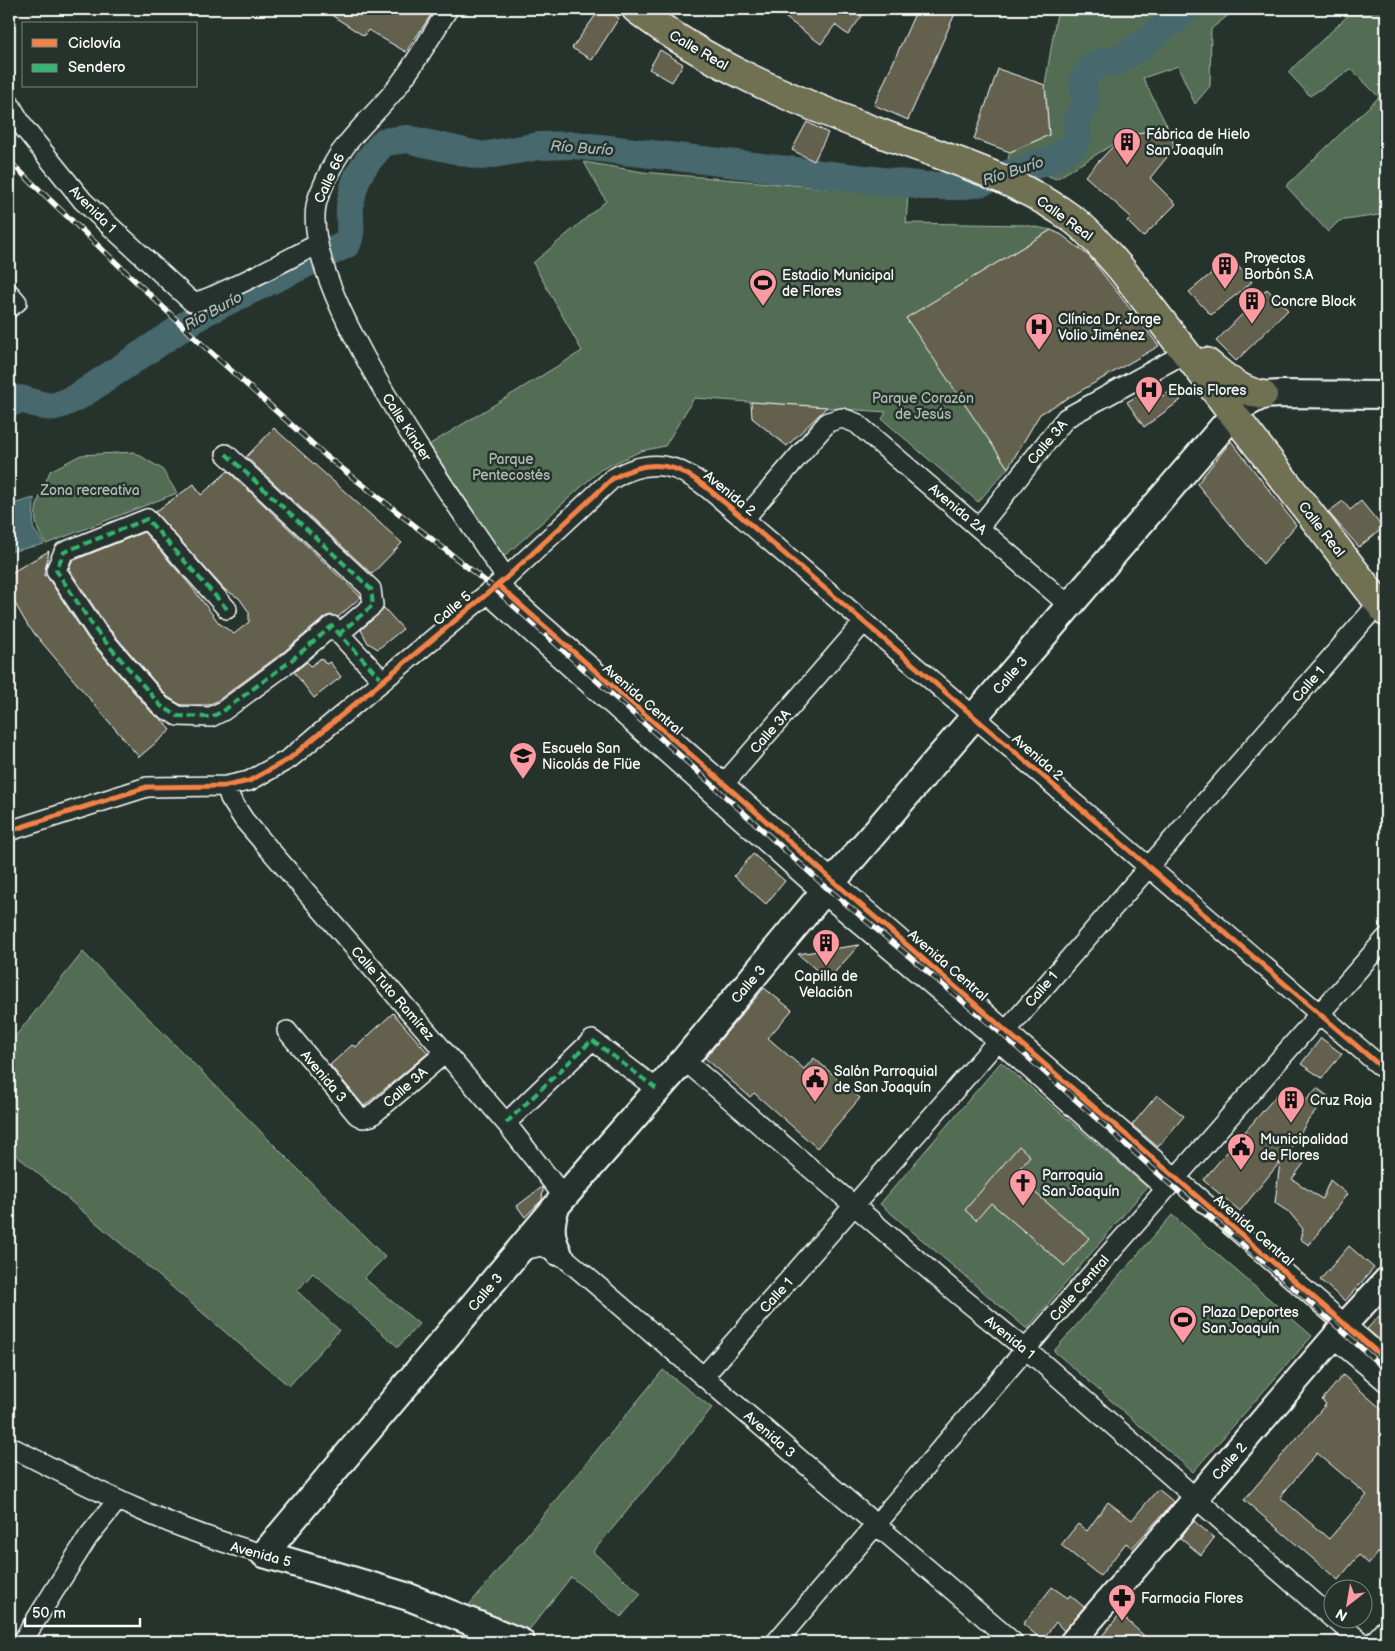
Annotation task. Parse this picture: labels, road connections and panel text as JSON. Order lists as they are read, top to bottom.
{
  "streets": {
    "main road": ["Calle Real", "Calle 3", "Avenida 5"],
    "street": [
      "Calle 66",
      "Avenida 1",
      "Calle Kinder",
      "Calle 3A",
      "Avenida 2",
      "Avenida 2A",
      "Calle 5",
      "Calle 1",
      "Avenida Central",
      "Calle Tuto Ramírez",
      "Avenida 3",
      "Calle Central",
      "Calle 2"
    ]
  },
  "crossings": [
    ["Calle Real", "Calle 3A"],
    ["Calle Real", "Calle 3"],
    ["Calle Real", "Calle 1"],
    ["Calle 66", "Avenida 1"],
    ["Calle 66", "Calle Kinder"],
    ["Avenida 1", "Calle 3"],
    ["Avenida 1", "Calle 1"],
    ["Avenida 1", "Calle Central"],
    ["Avenida 1", "Calle 2"],
    ["Calle Kinder", "Calle 5"],
    ["Calle Kinder", "Avenida Central"],
    ["Calle 3A", "Avenida 2"],
    ["Calle 3A", "Avenida 2A"],
    ["Calle 3A", "Avenida Central"],
    ["Calle 3A", "Calle Tuto Ramírez"],
    ["Calle 3A", "Avenida 3"],
    ["Avenida 2", "Avenida 2A"],
    ["Avenida 2", "Calle 5"],
    ["Avenida 2", "Calle 3"],
    ["Avenida 2", "Calle 1"],
    ["Avenida 2", "Calle Central"],
    ["Avenida 2A", "Calle 3"],
    ["Calle 5", "Avenida Central"],
    ["Calle 5", "Calle Tuto Ramírez"],
    ["Calle 3", "Avenida Central"],
    ["Calle 3", "Calle Tuto Ramírez"],
    ["Calle 3", "Avenida 3"],
    ["Calle 3", "Avenida 5"],
    ["Calle 1", "Avenida Central"],
    ["Calle 1", "Avenida 3"],
    ["Avenida Central", "Calle Central"],
    ["Avenida Central", "Calle 2"],
    ["Avenida 3", "Calle Central"]
  ],
  "water": ["Río Burío"],
  "parks": ["Parque Corazón de Jesús", "Parque Pentecostés", "Zona recreativa"],
  "places": {
    "building": [
      "Fábrica de Hielo San Joaquín",
      "Proyectos Borbón S.A",
      "Concre Block",
      "Capilla de Velación",
      "Cruz Roja"
    ],
    "sports": ["Estadio Municipal de Flores", "Plaza Deportes San Joaquín"],
    "hospital": ["Clínica Dr. Jorge Volio Jiménez", "Ebais Flores"],
    "school or university": ["Escuela San Nicolás de Flüe"],
    "public building": ["Salón Parroquial de San Joaquín", "Municipalidad de Flores"],
    "church": ["Parroquia San Joaquín"],
    "pharmacy": ["Farmacia Flores"]
  },
  "legend": ["Ciclovía", "Sendero"],
  "scale_bar": "50 m",
  "north": "bottom left"
}
